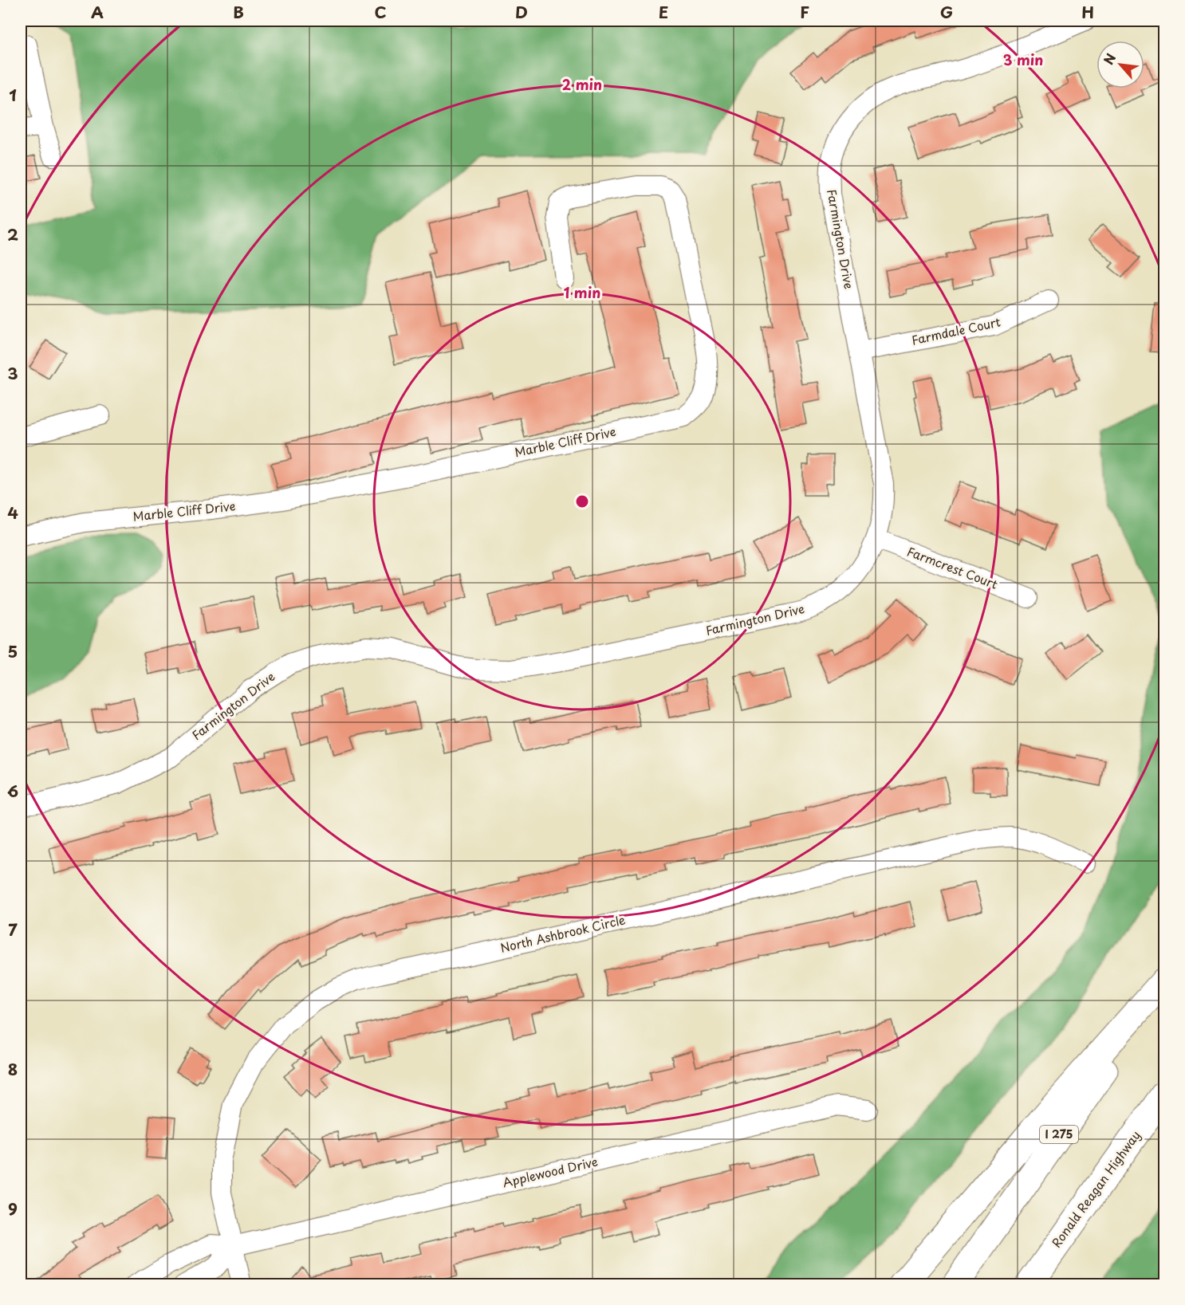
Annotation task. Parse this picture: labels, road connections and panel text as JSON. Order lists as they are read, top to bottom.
{
  "streets": {
    "highway": ["I 275", "Ronald Reagan Highway"],
    "street": [
      "Farmington Drive",
      "Farmdale Court",
      "Marble Cliff Drive",
      "Farmcrest Court",
      "North Ashbrook Circle",
      "Applewood Drive"
    ]
  },
  "crossings": [
    ["Farmington Drive", "Farmdale Court"],
    ["Farmington Drive", "Farmcrest Court"],
    ["North Ashbrook Circle", "Applewood Drive"]
  ],
  "north": "top left",
  "grid": {
    "columns": [
      "A",
      "B",
      "C",
      "D",
      "E",
      "F",
      "G",
      "H"
    ],
    "rows": [
      "1",
      "2",
      "3",
      "4",
      "5",
      "6",
      "7",
      "8",
      "9"
    ]
  },
  "rings": ["3 min", "2 min", "1 min"]
}
